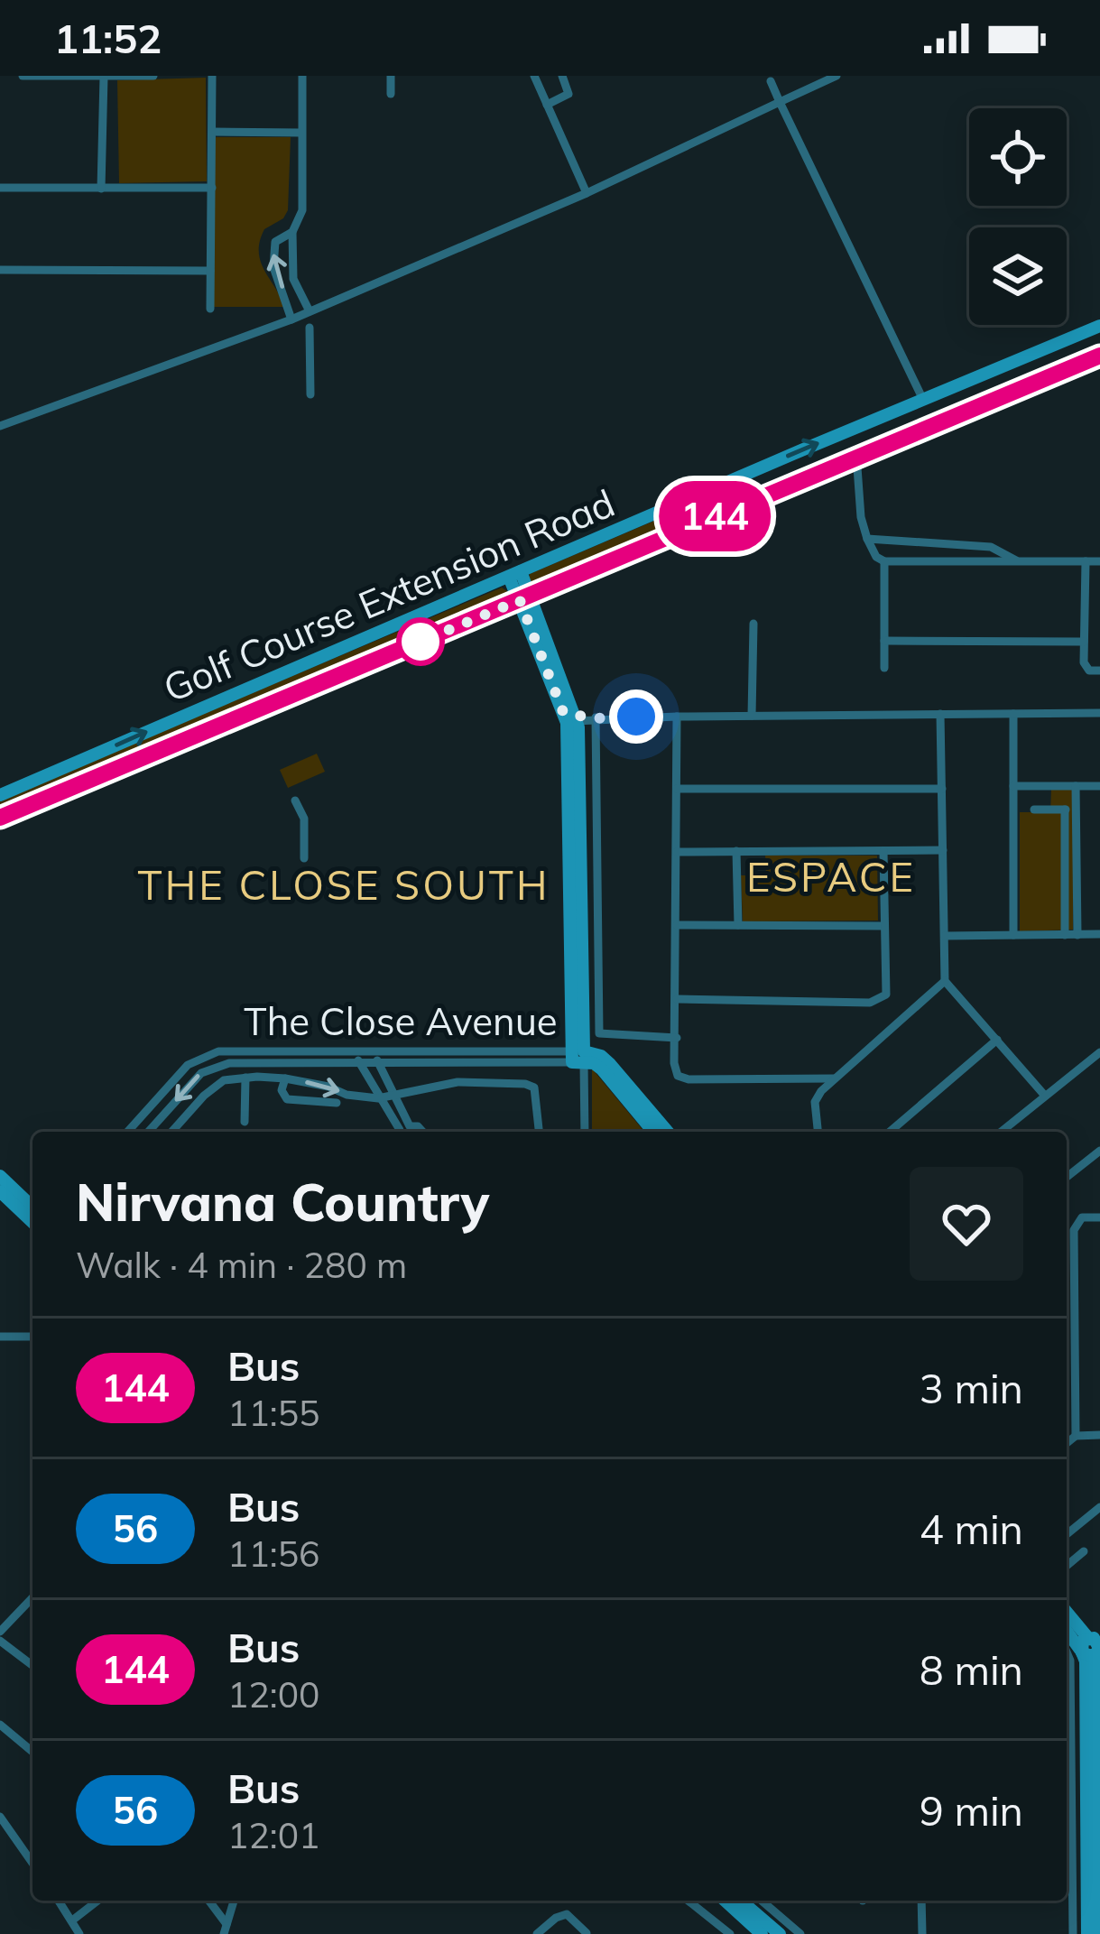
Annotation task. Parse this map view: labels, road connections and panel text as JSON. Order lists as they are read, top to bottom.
{
  "streets": {
    "main road": ["Golf Course Extension Road"],
    "street": ["The Close Avenue"]
  },
  "districts": ["ESPACE", "THE CLOSE SOUTH"],
  "lines": ["bus line 144"],
  "page": {
    "status": "11:52",
    "on_map": "144",
    "heading": ["Nirvana Country", "Walk · 4 min · 280 m"],
    "list": [
      {
        "mark": "144",
        "name": "Bus",
        "note": "11:55",
        "value": "3 min"
      },
      {
        "mark": "56",
        "name": "Bus",
        "note": "11:56",
        "value": "4 min"
      },
      {
        "mark": "144",
        "name": "Bus",
        "note": "12:00",
        "value": "8 min"
      },
      {
        "mark": "56",
        "name": "Bus",
        "note": "12:01",
        "value": "9 min"
      }
    ]
  }
}
